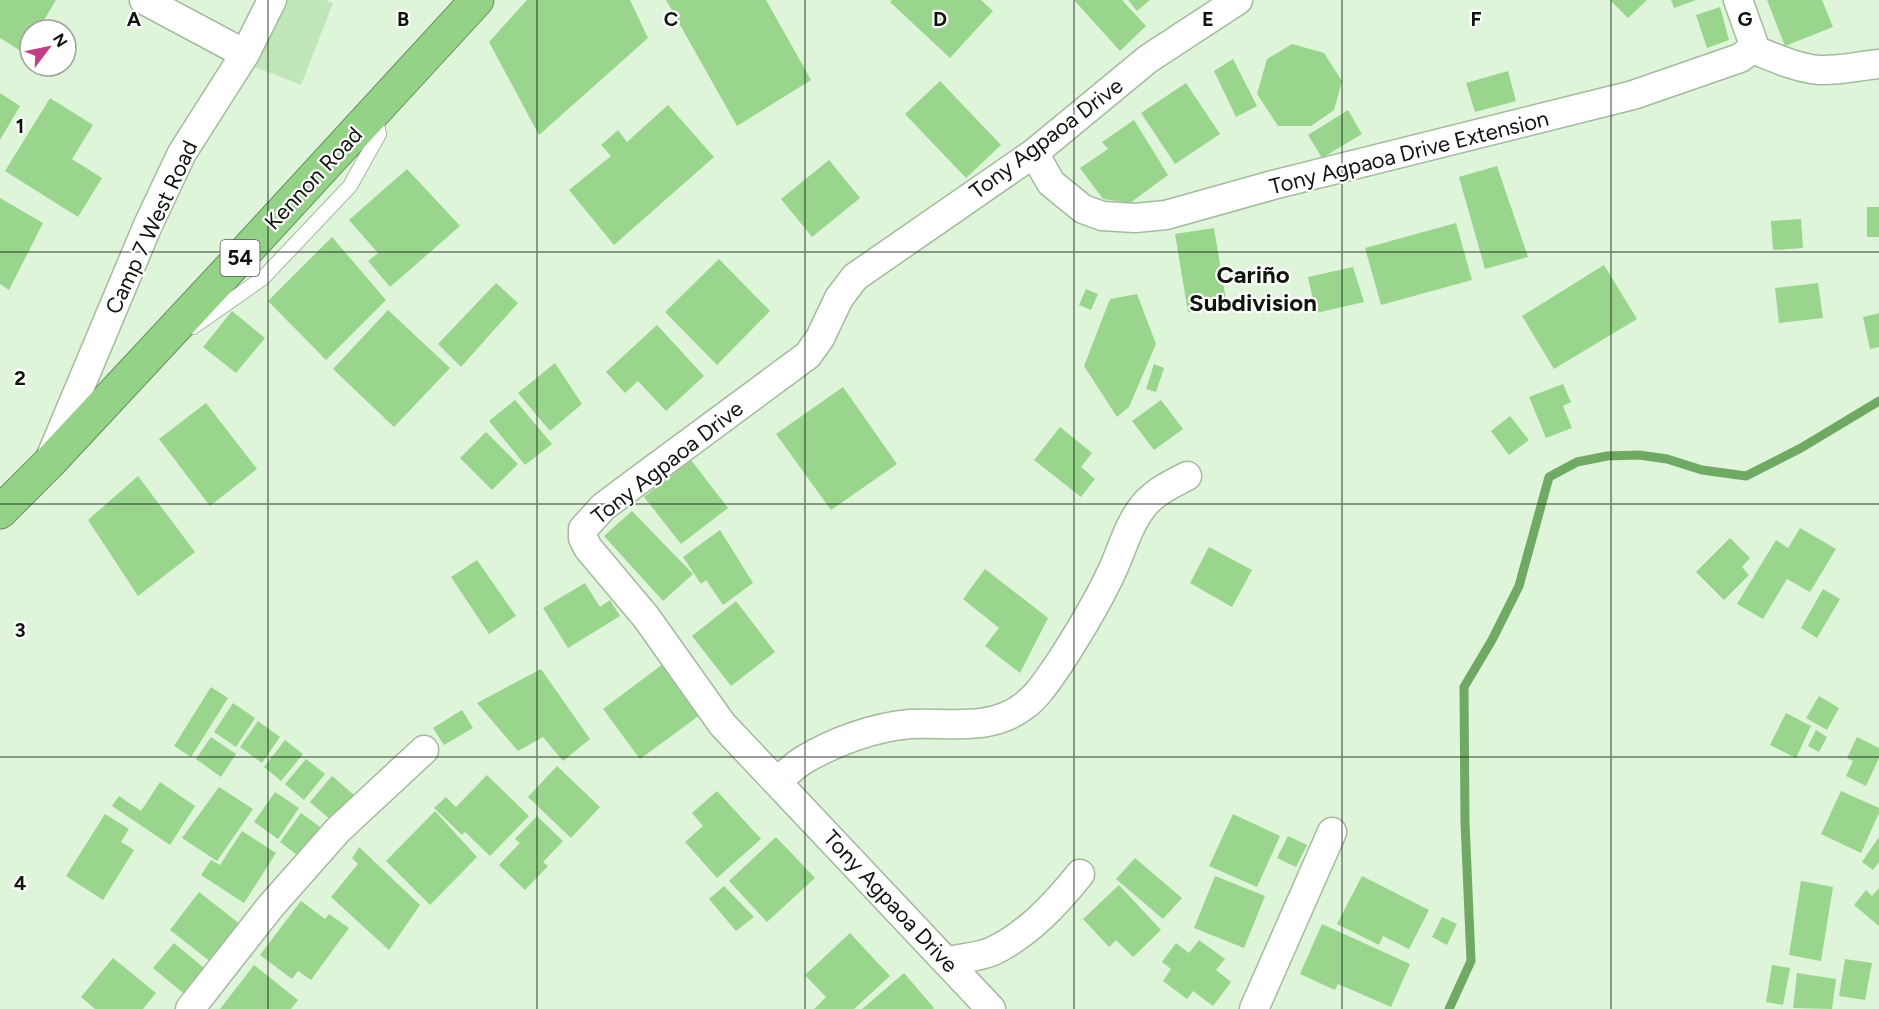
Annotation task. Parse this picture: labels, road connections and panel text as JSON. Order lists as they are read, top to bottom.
{
  "streets": {
    "highway": ["Kennon Road", "54"],
    "street": ["Tony Agpaoa Drive", "Tony Agpaoa Drive Extension", "Camp 7 West Road"]
  },
  "crossings": [
    ["Tony Agpaoa Drive", "Tony Agpaoa Drive Extension"],
    ["Kennon Road", "Camp 7 West Road"]
  ],
  "districts": ["Cariño Subdivision"],
  "north": "top right",
  "grid": {
    "columns": [
      "A",
      "B",
      "C",
      "D",
      "E",
      "F",
      "G"
    ],
    "rows": [
      "1",
      "2",
      "3",
      "4"
    ]
  }
}
